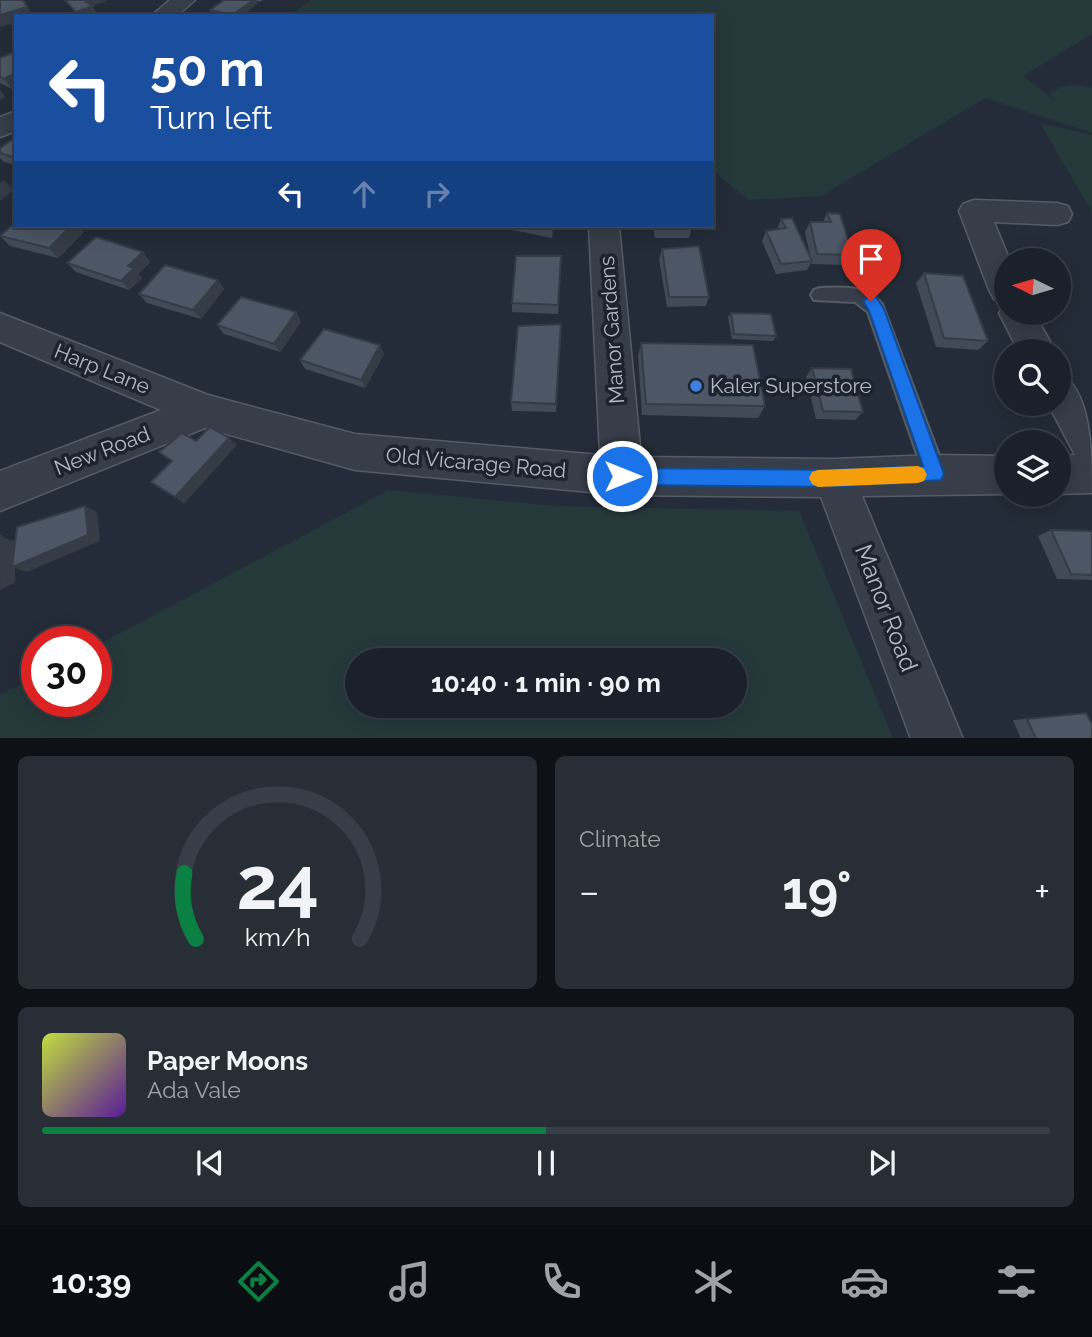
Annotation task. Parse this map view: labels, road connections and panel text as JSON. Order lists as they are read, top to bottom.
{
  "streets": {
    "street": [
      "Manor Gardens",
      "Harp Lane",
      "New Road",
      "Old Vicarage Road",
      "Manor Road"
    ]
  },
  "crossings": [
    ["Manor Gardens", "Old Vicarage Road"],
    ["Harp Lane", "New Road"],
    ["Harp Lane", "Old Vicarage Road"],
    ["New Road", "Old Vicarage Road"],
    ["Old Vicarage Road", "Manor Road"]
  ],
  "places": ["Kaler Superstore"],
  "north": "left",
  "page": {
    "turn": ["50 m", "Turn left"],
    "limit": "30",
    "trip": "10:40 · 1 min · 90 m",
    "tile": "Climate",
    "heat": ["−", "19°", "+"],
    "song": ["Paper Moons", "Ada Vale"],
    "tabs": "10:39",
    "gauge": ["24", "km/h"]
  }
}
